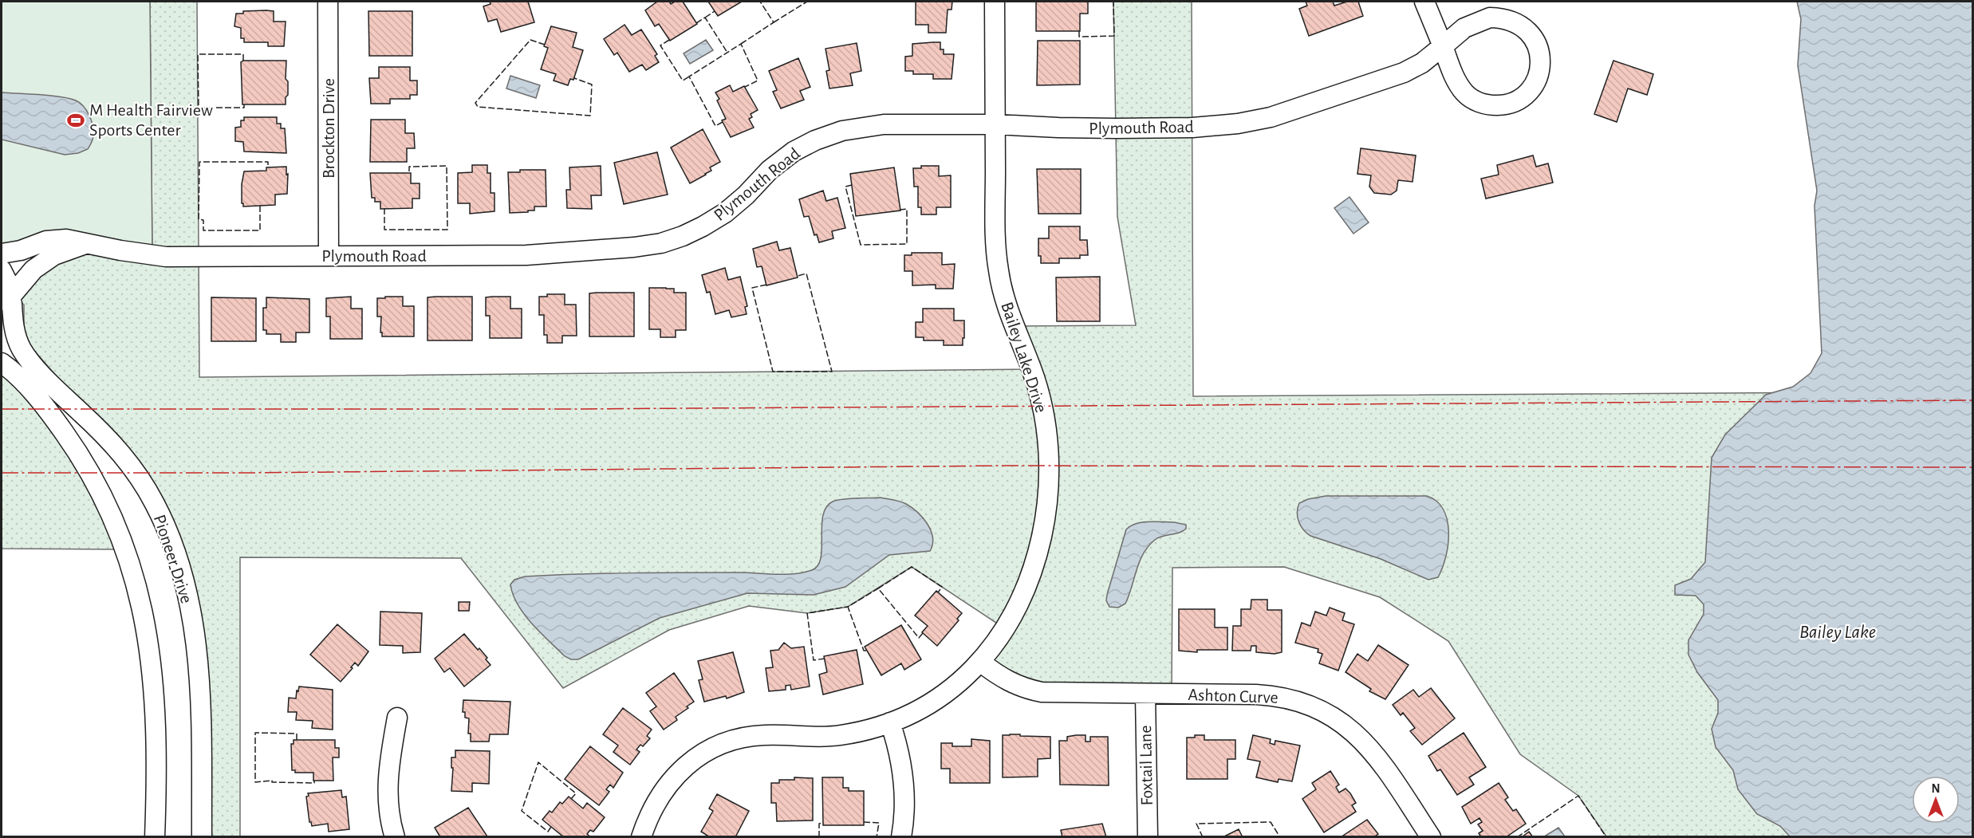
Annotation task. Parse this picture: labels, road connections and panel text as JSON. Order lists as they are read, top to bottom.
{
  "streets": {
    "street": [
      "Plymouth Road",
      "Brockton Drive",
      "Bailey Lake Drive",
      "Pioneer Drive",
      "Ashton Curve",
      "Foxtail Lane"
    ]
  },
  "crossings": [
    ["Plymouth Road", "Brockton Drive"],
    ["Plymouth Road", "Bailey Lake Drive"],
    ["Bailey Lake Drive", "Ashton Curve"],
    ["Ashton Curve", "Foxtail Lane"]
  ],
  "water": ["Bailey Lake"],
  "places": {
    "sports": ["M Health Fairview Sports Center"]
  },
  "north": "top"
}
